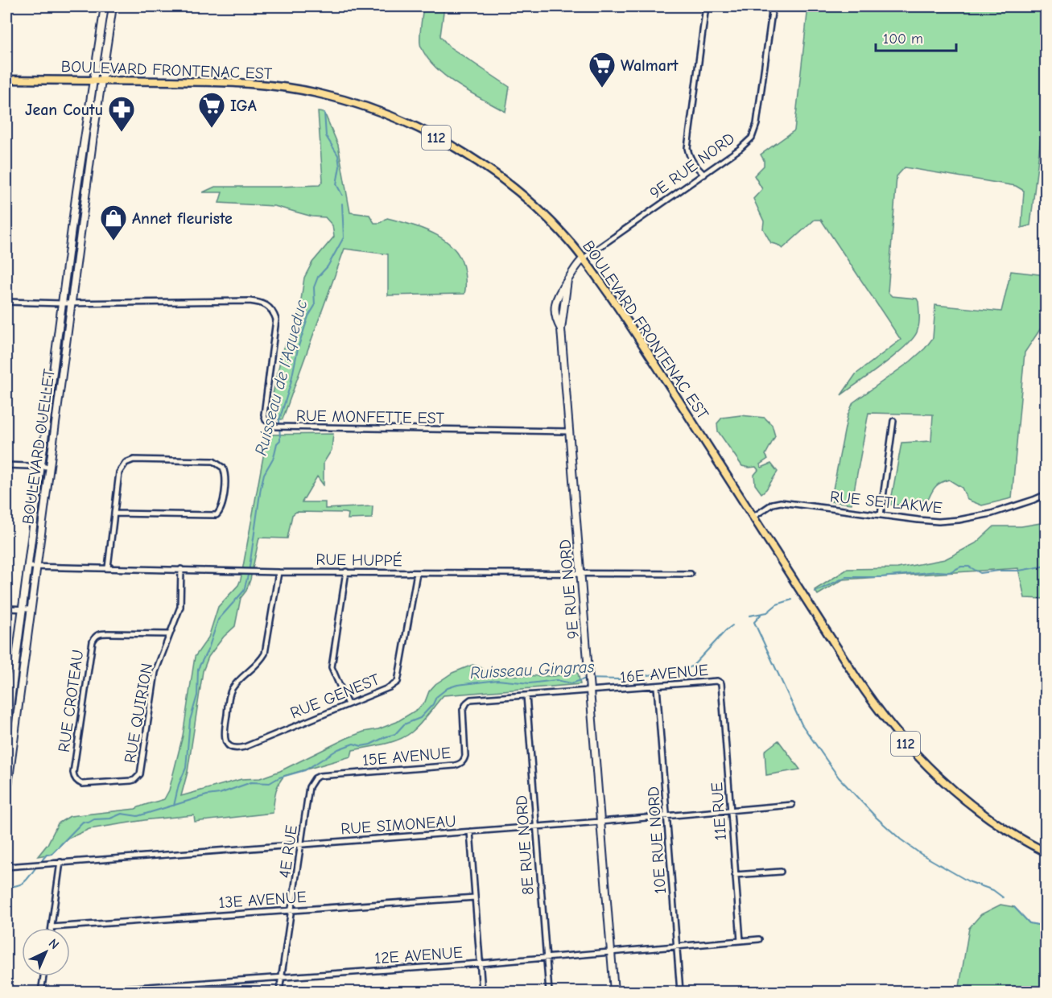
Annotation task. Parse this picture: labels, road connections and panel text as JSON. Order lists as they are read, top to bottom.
{
  "streets": {
    "main road": ["BOULEVARD FRONTENAC EST", "112"],
    "street": [
      "9E RUE NORD",
      "RUE MONFETTE EST",
      "BOULEVARD OUELLET",
      "RUE SETLAKWE",
      "RUE HUPPÉ",
      "16E AVENUE",
      "RUE GENEST",
      "RUE CROTEAU",
      "RUE QUIRION",
      "15E AVENUE",
      "11E RUE",
      "RUE SIMONEAU",
      "10E RUE NORD",
      "8E RUE NORD",
      "4E RUE",
      "13E AVENUE",
      "12E AVENUE"
    ]
  },
  "crossings": [
    ["BOULEVARD FRONTENAC EST", "9E RUE NORD"],
    ["BOULEVARD FRONTENAC EST", "BOULEVARD OUELLET"],
    ["BOULEVARD FRONTENAC EST", "RUE SETLAKWE"],
    ["9E RUE NORD", "RUE MONFETTE EST"],
    ["9E RUE NORD", "RUE HUPPÉ"],
    ["9E RUE NORD", "16E AVENUE"],
    ["9E RUE NORD", "RUE SIMONEAU"],
    ["9E RUE NORD", "12E AVENUE"],
    ["RUE MONFETTE EST", "BOULEVARD OUELLET"],
    ["BOULEVARD OUELLET", "RUE HUPPÉ"],
    ["RUE HUPPÉ", "RUE GENEST"],
    ["RUE HUPPÉ", "RUE QUIRION"],
    ["16E AVENUE", "15E AVENUE"],
    ["16E AVENUE", "11E RUE"],
    ["16E AVENUE", "10E RUE NORD"],
    ["16E AVENUE", "8E RUE NORD"],
    ["RUE CROTEAU", "RUE QUIRION"],
    ["15E AVENUE", "4E RUE"],
    ["11E RUE", "RUE SIMONEAU"],
    ["11E RUE", "12E AVENUE"],
    ["RUE SIMONEAU", "10E RUE NORD"],
    ["RUE SIMONEAU", "8E RUE NORD"],
    ["RUE SIMONEAU", "4E RUE"],
    ["10E RUE NORD", "12E AVENUE"],
    ["8E RUE NORD", "12E AVENUE"],
    ["4E RUE", "13E AVENUE"],
    ["4E RUE", "12E AVENUE"]
  ],
  "water": ["Ruisseau de l'Aqueduc", "Ruisseau Gingras"],
  "places": {
    "supermarket": ["Walmart", "IGA"],
    "pharmacy": ["Jean Coutu"],
    "shop": ["Annet fleuriste"]
  },
  "scale_bar": "100 m",
  "north": "top right"
}
